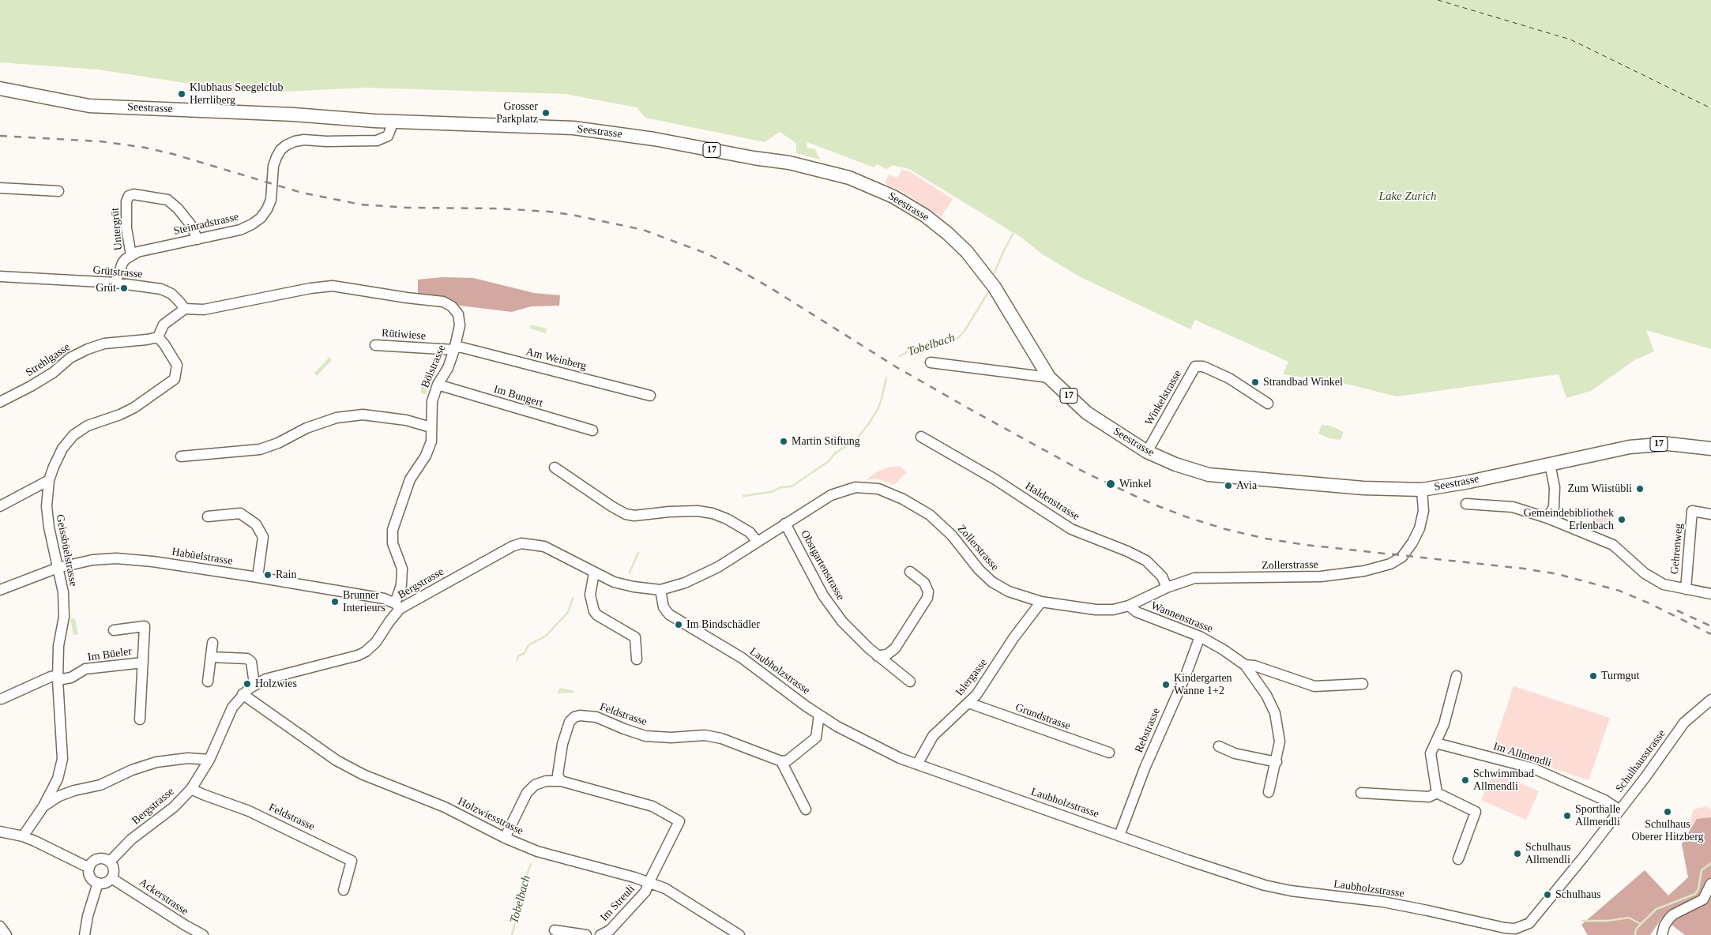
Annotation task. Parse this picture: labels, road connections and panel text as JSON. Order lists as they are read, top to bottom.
{
  "streets": {
    "main road": ["Seestrasse", "17"],
    "street": [
      "Steinradstrasse",
      "Untergrüt",
      "Grütstrasse",
      "Rütiwiese",
      "Am Weinberg",
      "Strehlgasse",
      "Bölstrasse",
      "Im Bungert",
      "Winkelstrasse",
      "Haldenstrasse",
      "Zollerstrasse",
      "Gehrenweg",
      "Geissbüelstrasse",
      "Habüelstrasse",
      "Obstgartenstrasse",
      "Bergstrasse",
      "Wannenstrasse",
      "Im Büeler",
      "Laubholzstrasse",
      "Islergasse",
      "Feldstrasse",
      "Grundstrasse",
      "Rebstrasse",
      "Im Allmendli",
      "Schulhausstrasse",
      "Holzwiesstrasse",
      "Ackerstrasse",
      "Im Streuli"
    ]
  },
  "crossings": [
    ["Seestrasse", "Steinradstrasse"],
    ["Seestrasse", "Winkelstrasse"],
    ["Seestrasse", "Zollerstrasse"],
    ["Steinradstrasse", "Untergrüt"],
    ["Grütstrasse", "Bölstrasse"],
    ["Rütiwiese", "Am Weinberg"],
    ["Rütiwiese", "Bölstrasse"],
    ["Am Weinberg", "Bölstrasse"],
    ["Strehlgasse", "Geissbüelstrasse"],
    ["Bölstrasse", "Im Bungert"],
    ["Bölstrasse", "Habüelstrasse"],
    ["Bölstrasse", "Bergstrasse"],
    ["Haldenstrasse", "Zollerstrasse"],
    ["Zollerstrasse", "Obstgartenstrasse"],
    ["Zollerstrasse", "Bergstrasse"],
    ["Zollerstrasse", "Wannenstrasse"],
    ["Zollerstrasse", "Laubholzstrasse"],
    ["Zollerstrasse", "Islergasse"],
    ["Geissbüelstrasse", "Habüelstrasse"],
    ["Geissbüelstrasse", "Im Büeler"],
    ["Habüelstrasse", "Bergstrasse"],
    ["Bergstrasse", "Feldstrasse"],
    ["Bergstrasse", "Holzwiesstrasse"],
    ["Bergstrasse", "Ackerstrasse"],
    ["Wannenstrasse", "Rebstrasse"],
    ["Laubholzstrasse", "Islergasse"],
    ["Laubholzstrasse", "Rebstrasse"],
    ["Laubholzstrasse", "Schulhausstrasse"],
    ["Islergasse", "Grundstrasse"],
    ["Im Allmendli", "Schulhausstrasse"],
    ["Holzwiesstrasse", "Im Streuli"]
  ],
  "water": ["Lake Zurich", "Tobelbach"],
  "places": [
    "Klubhaus Seegelclub Herrliberg",
    "Grosser Parkplatz",
    "Grüt",
    "Strandbad Winkel",
    "Martin Stiftung",
    "Winkel",
    "Avia",
    "Zum Wiistübli",
    "Gemeindebibliothek Erlenbach",
    "Rain",
    "Brunner Interieurs",
    "Im Bindschädler",
    "Turmgut",
    "Holzwies",
    "Kindergarten Wanne 1+2",
    "Schwimmbad Allmendli",
    "Schulhaus Oberer Hitzberg",
    "Sporthalle Allmendli",
    "Schulhaus Allmendli",
    "Schulhaus"
  ]
}
